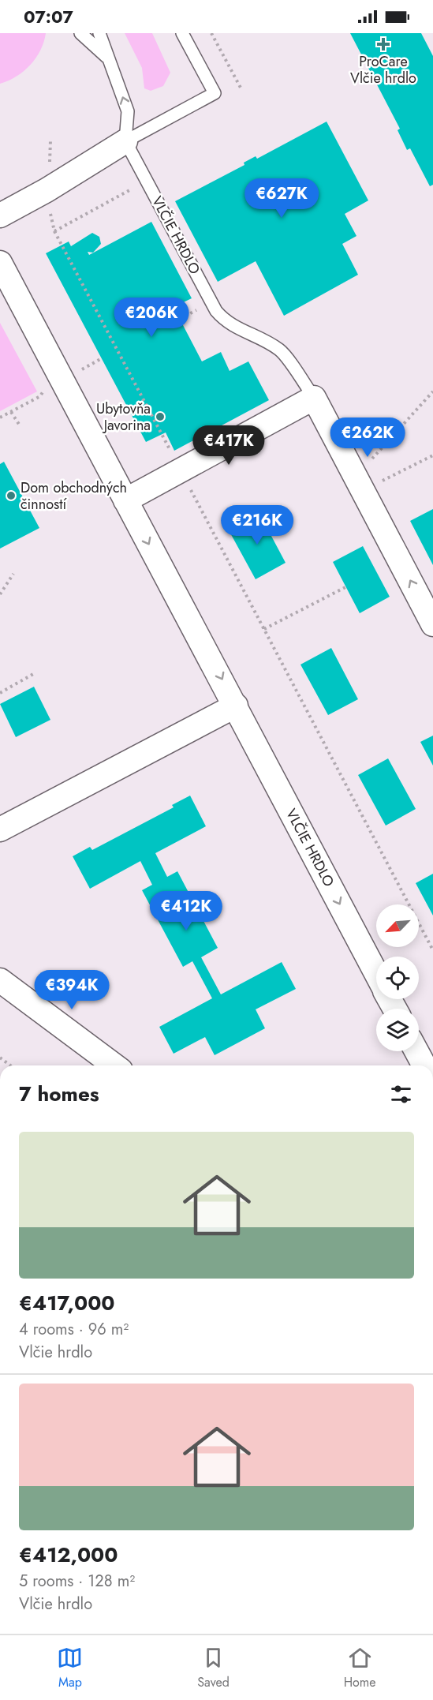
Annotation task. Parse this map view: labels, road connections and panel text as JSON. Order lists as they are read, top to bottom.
{
  "streets": {
    "street": ["VLČIE HRDLO"]
  },
  "places": {
    "health": ["ProCare Vlčie hrdlo"],
    "other": ["Ubytovňa Javorina", "Dom obchodných činností"]
  },
  "north": "bottom left",
  "page": {
    "status": "07:07",
    "price": [
      "€627K",
      "€206K",
      "€262K",
      "€417K",
      "€216K",
      "€412K",
      "€394K"
    ],
    "heading": "7 homes",
    "list": [
      {
        "name": "€417,000",
        "note": "4 rooms · 96 m² · Vlčie hrdlo"
      },
      {
        "name": "€412,000",
        "note": "5 rooms · 128 m² · Vlčie hrdlo"
      }
    ],
    "tabs": ["Map", "Saved", "Home"]
  }
}
